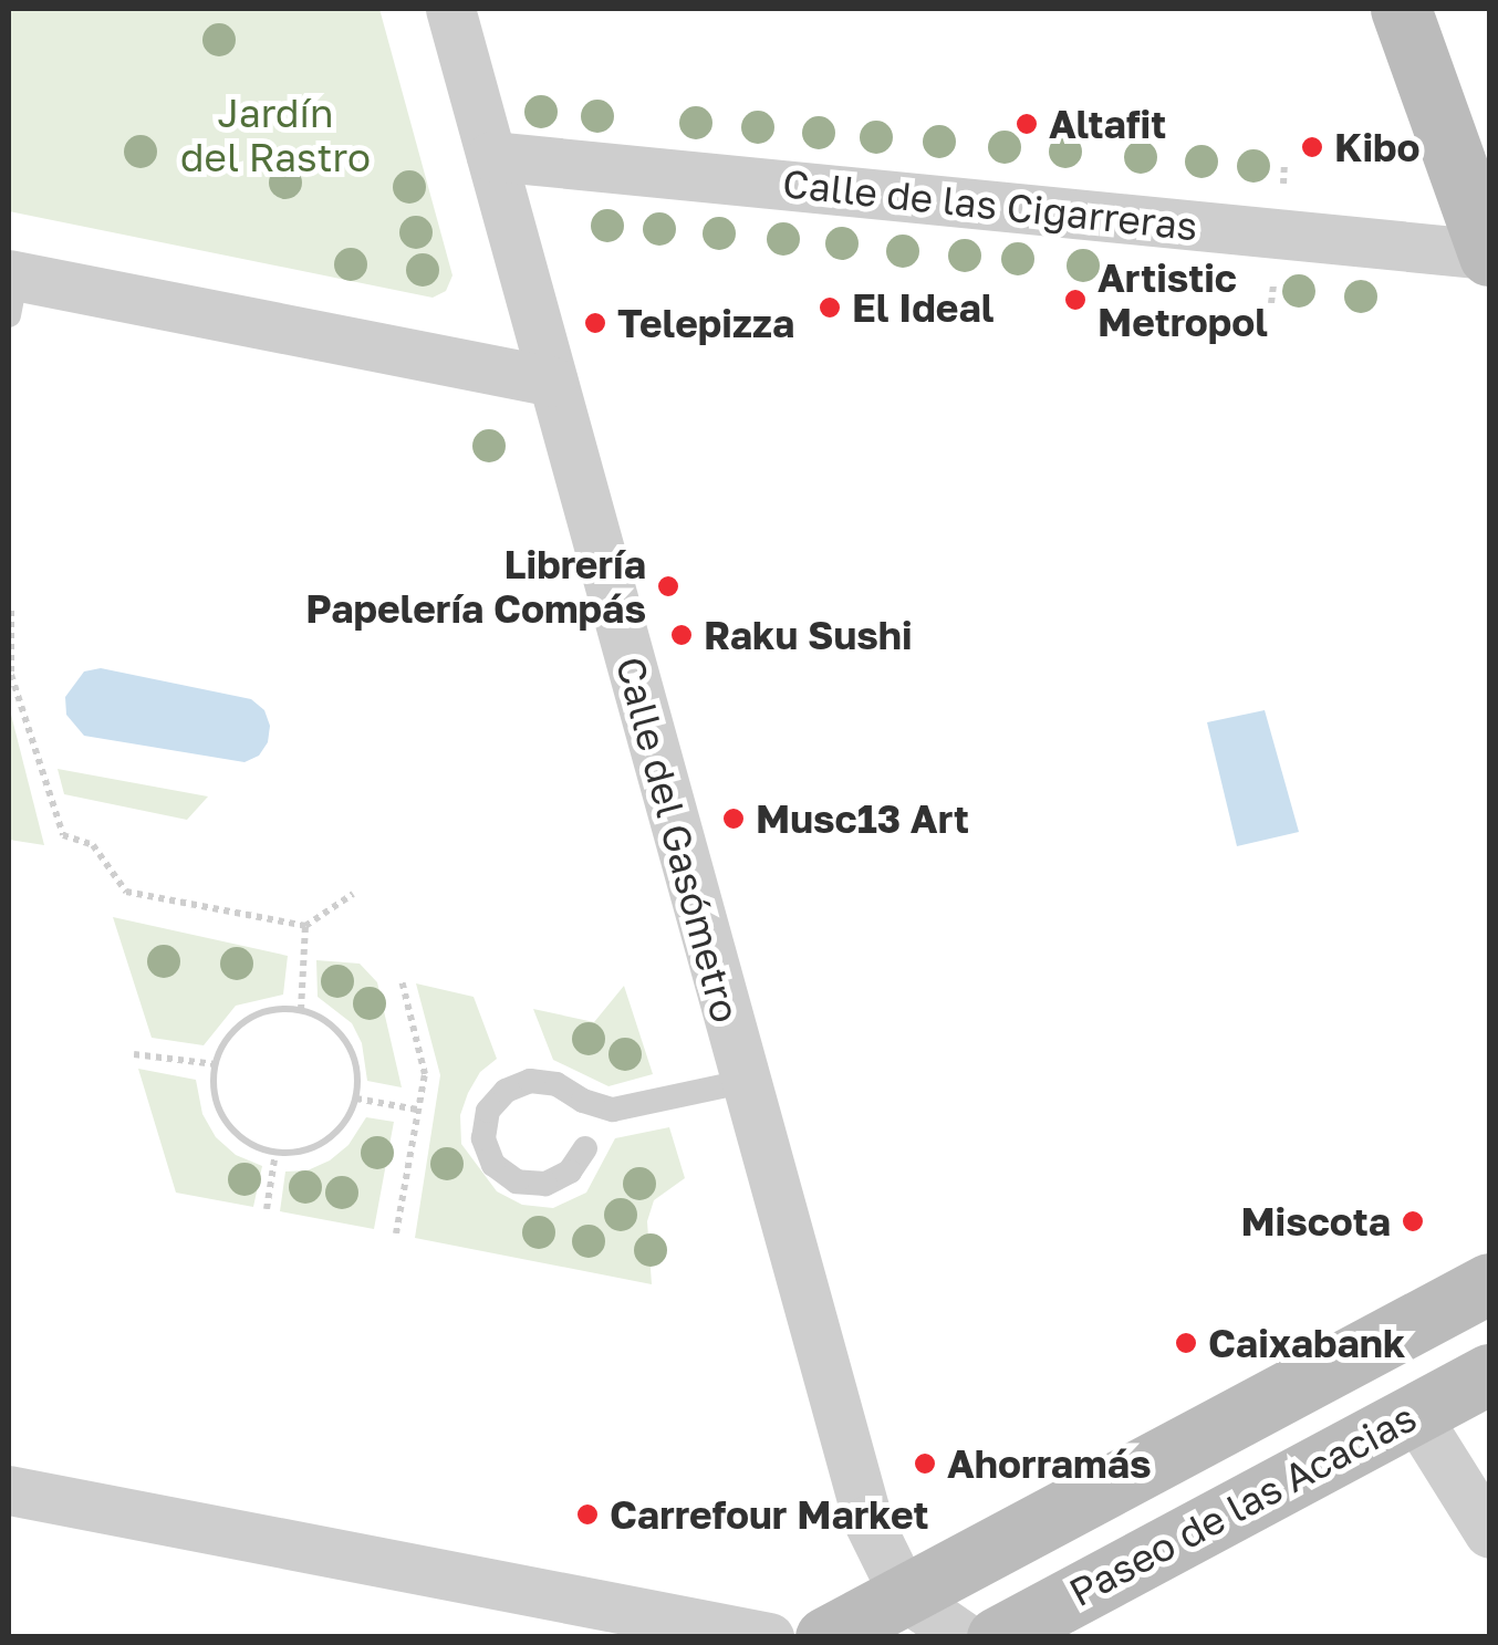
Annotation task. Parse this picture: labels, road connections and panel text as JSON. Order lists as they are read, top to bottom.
{
  "streets": {
    "main road": ["Paseo de las Acacias"],
    "street": ["Calle de las Cigarreras", "Calle del Gasómetro"]
  },
  "crossings": [
    ["Calle de las Cigarreras", "Calle del Gasómetro"],
    ["Calle del Gasómetro", "Paseo de las Acacias"]
  ],
  "parks": ["Jardín del Rastro"],
  "places": [
    "Altafit",
    "Kibo",
    "Artistic Metropol",
    "El Ideal",
    "Telepizza",
    "Librería Papelería Compás",
    "Raku Sushi",
    "Musc13 Art",
    "Miscota",
    "Caixabank",
    "Ahorramás",
    "Carrefour Market"
  ]
}
